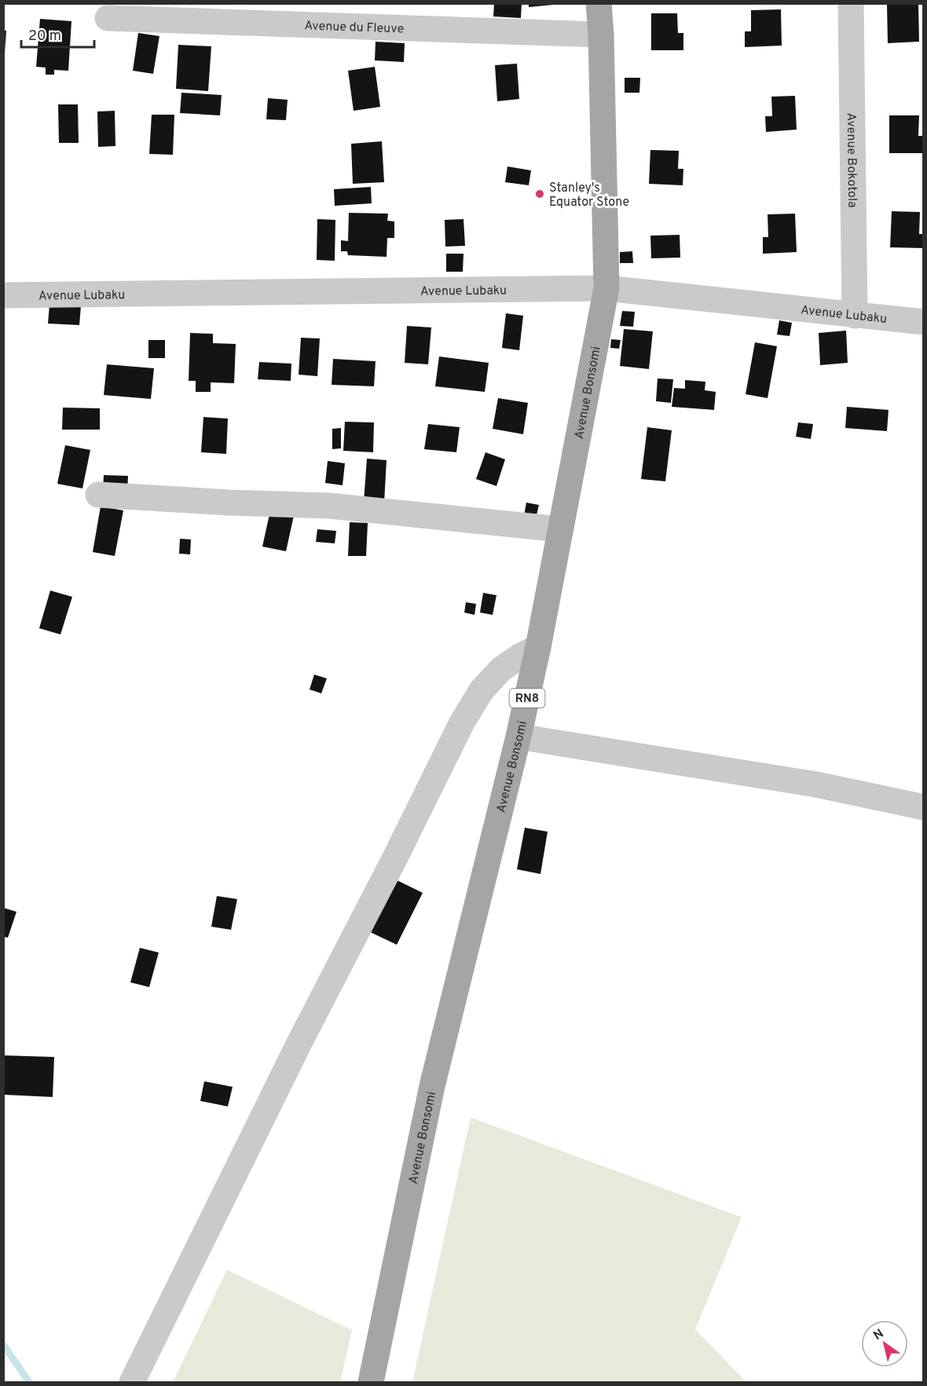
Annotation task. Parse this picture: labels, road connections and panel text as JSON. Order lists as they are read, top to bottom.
{
  "streets": {
    "main road": ["Avenue Bonsomi", "RN8"],
    "street": ["Avenue du Fleuve", "Avenue Bokotola", "Avenue Lubaku"]
  },
  "crossings": [
    ["Avenue du Fleuve", "Avenue Bonsomi"],
    ["Avenue Bokotola", "Avenue Lubaku"],
    ["Avenue Lubaku", "Avenue Bonsomi"]
  ],
  "places": ["Stanley's Equator Stone"],
  "scale_bar": "20 m",
  "north": "top left"
}
